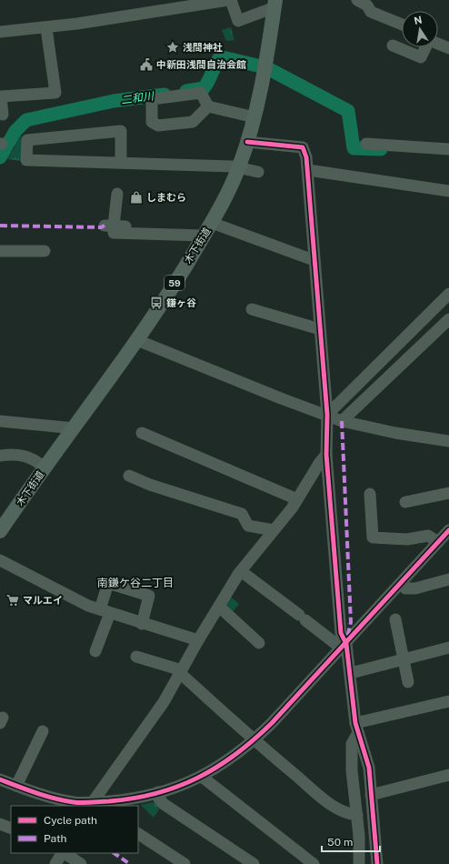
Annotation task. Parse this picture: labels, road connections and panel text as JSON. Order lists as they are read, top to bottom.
{
  "streets": {
    "main road": ["木下街道", "59"]
  },
  "districts": ["南鎌ケ谷二丁目"],
  "water": ["二和川"],
  "places": {
    "place": ["浅間神社"],
    "public building": ["中新田浅間自治会館"],
    "shop": ["しまむら"],
    "bus stop": ["鎌ヶ谷"],
    "supermarket": ["マルエイ"]
  },
  "legend": ["Cycle path", "Path"],
  "scale_bar": "50 m",
  "north": "top"
}
